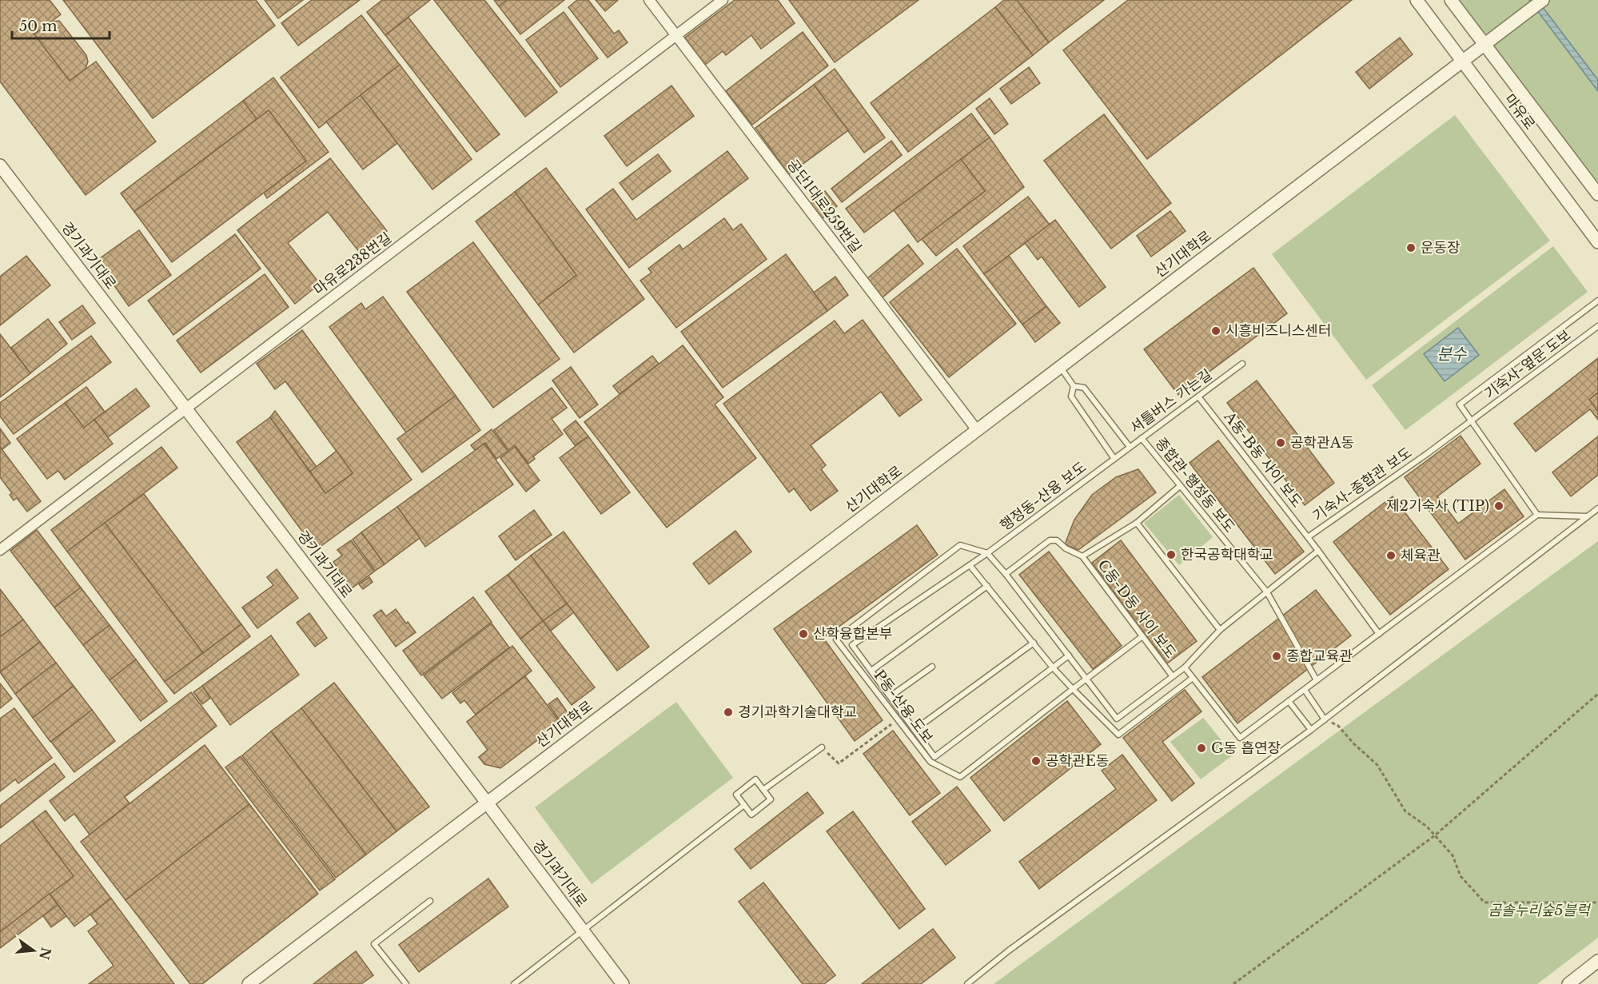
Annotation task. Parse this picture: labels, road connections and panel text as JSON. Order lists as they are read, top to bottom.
{
  "streets": {
    "street": [
      "마유로",
      "공단1대로259번길",
      "산기대학로",
      "경기과기대로",
      "마유로238번길"
    ],
    "lane": [
      "기숙사-옆문 도보",
      "셔틀버스 가는길",
      "A동-B동 사이 보도",
      "기숙사-종합관 보도",
      "종합관-행정동 보도",
      "행정동-산융 보도",
      "C동-D동 사이 보도",
      "P동-산융 도보"
    ]
  },
  "crossings": [
    ["마유로", "산기대학로"],
    ["공단1대로259번길", "산기대학로"],
    ["공단1대로259번길", "마유로238번길"],
    ["산기대학로", "경기과기대로"],
    ["경기과기대로", "마유로238번길"],
    ["기숙사-옆문 도보", "기숙사-종합관 보도"],
    ["셔틀버스 가는길", "A동-B동 사이 보도"],
    ["셔틀버스 가는길", "종합관-행정동 보도"],
    ["셔틀버스 가는길", "행정동-산융 보도"],
    ["A동-B동 사이 보도", "기숙사-종합관 보도"],
    ["행정동-산융 보도", "P동-산융 도보"]
  ],
  "water": ["분수"],
  "parks": ["곰솔누리숲5블럭"],
  "places": [
    "운동장",
    "시흥비즈니스센터",
    "공학관A동",
    "제2기숙사 (TIP)",
    "한국공학대학교",
    "체육관",
    "산학융합본부",
    "종합교육관",
    "경기과학기술대학교",
    "G동 흡연장",
    "공학관E동"
  ],
  "scale_bar": "50 m",
  "north": "right"
}
